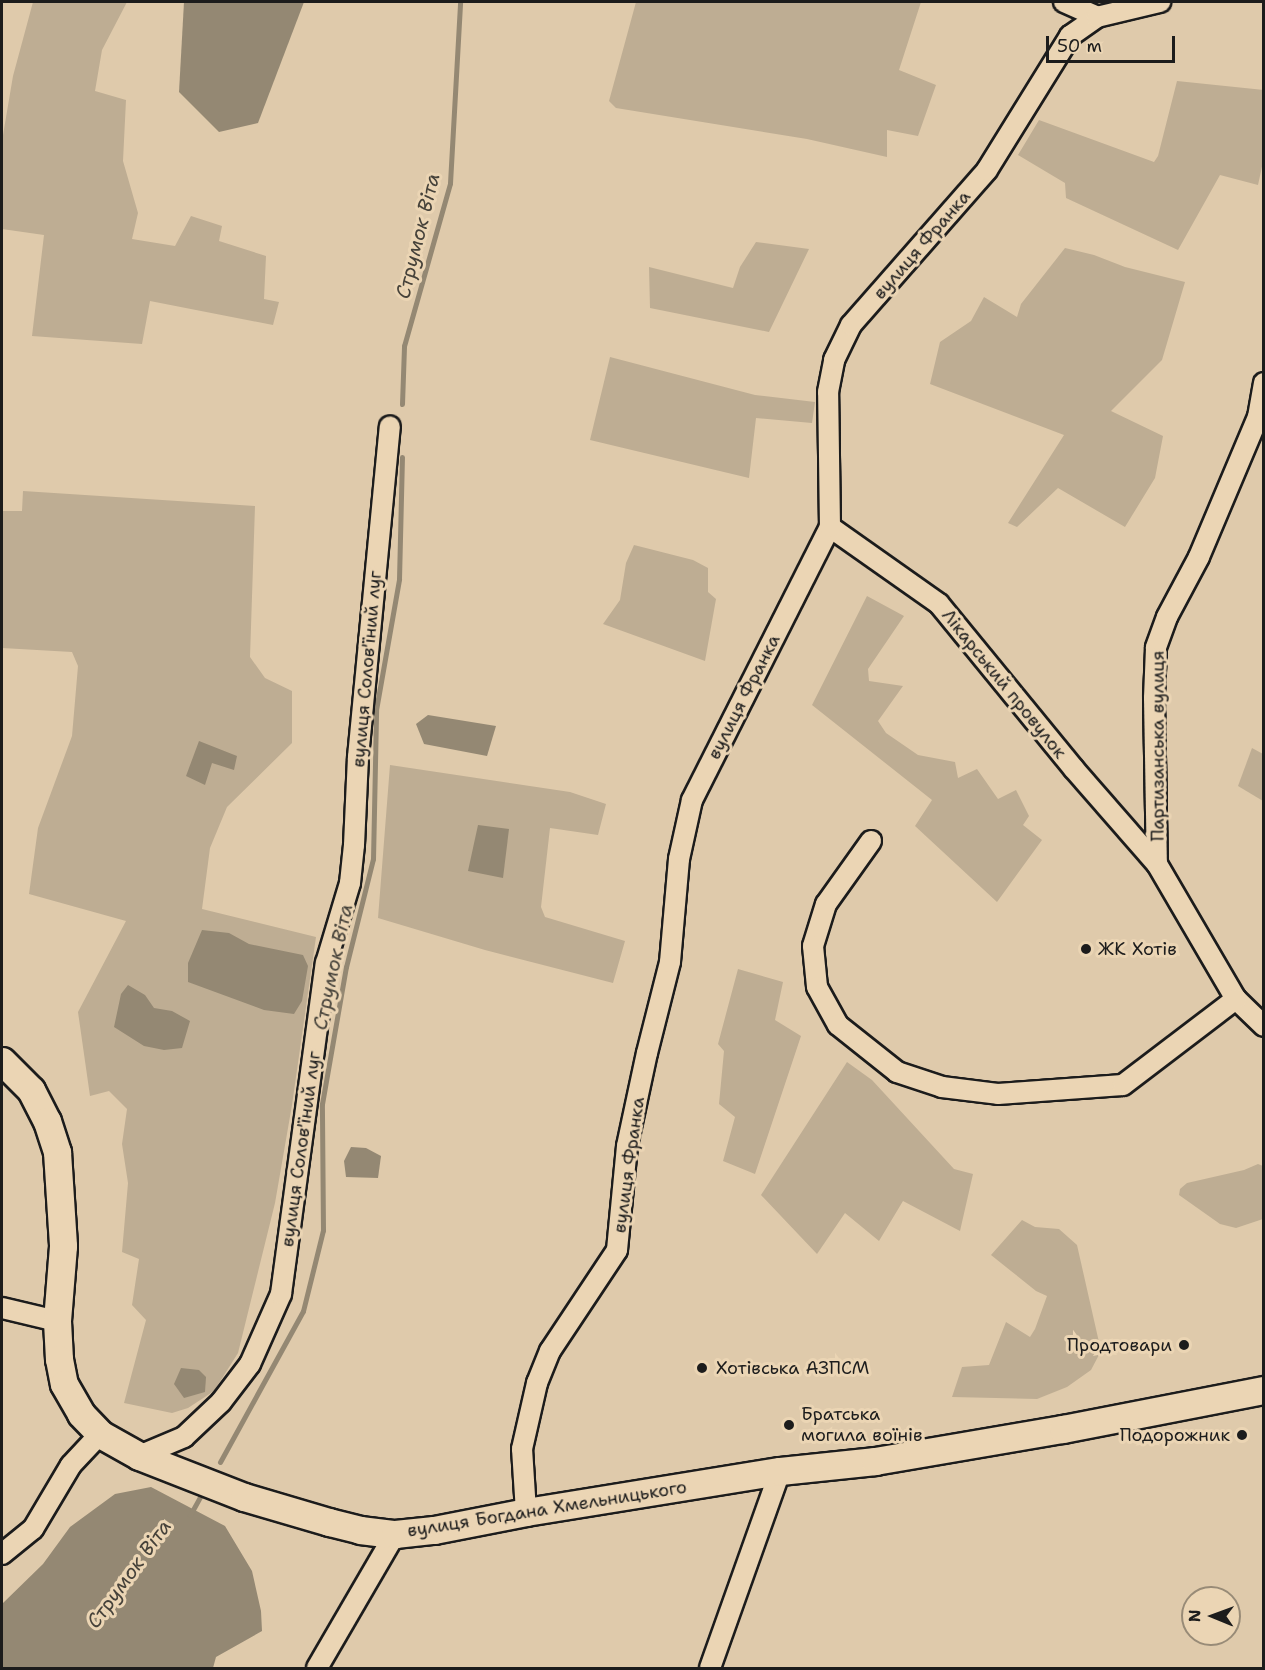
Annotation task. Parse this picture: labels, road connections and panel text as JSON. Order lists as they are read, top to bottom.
{
  "streets": {
    "street": [
      "вулиця Франка",
      "вулиця Солов'їний луг",
      "Лікарський провулок",
      "Партизанська вулиця",
      "вулиця Богдана Хмельницького"
    ]
  },
  "crossings": [
    ["вулиця Франка", "Лікарський провулок"],
    ["вулиця Франка", "вулиця Богдана Хмельницького"],
    ["вулиця Солов'їний луг", "вулиця Богдана Хмельницького"],
    ["Лікарський провулок", "Партизанська вулиця"]
  ],
  "water": ["Струмок Віта"],
  "places": [
    "ЖК Хотів",
    "Продтовари",
    "Хотівська АЗПСМ",
    "Братська могила воїнів",
    "Подорожник"
  ],
  "scale_bar": "50 m",
  "north": "left"
}
